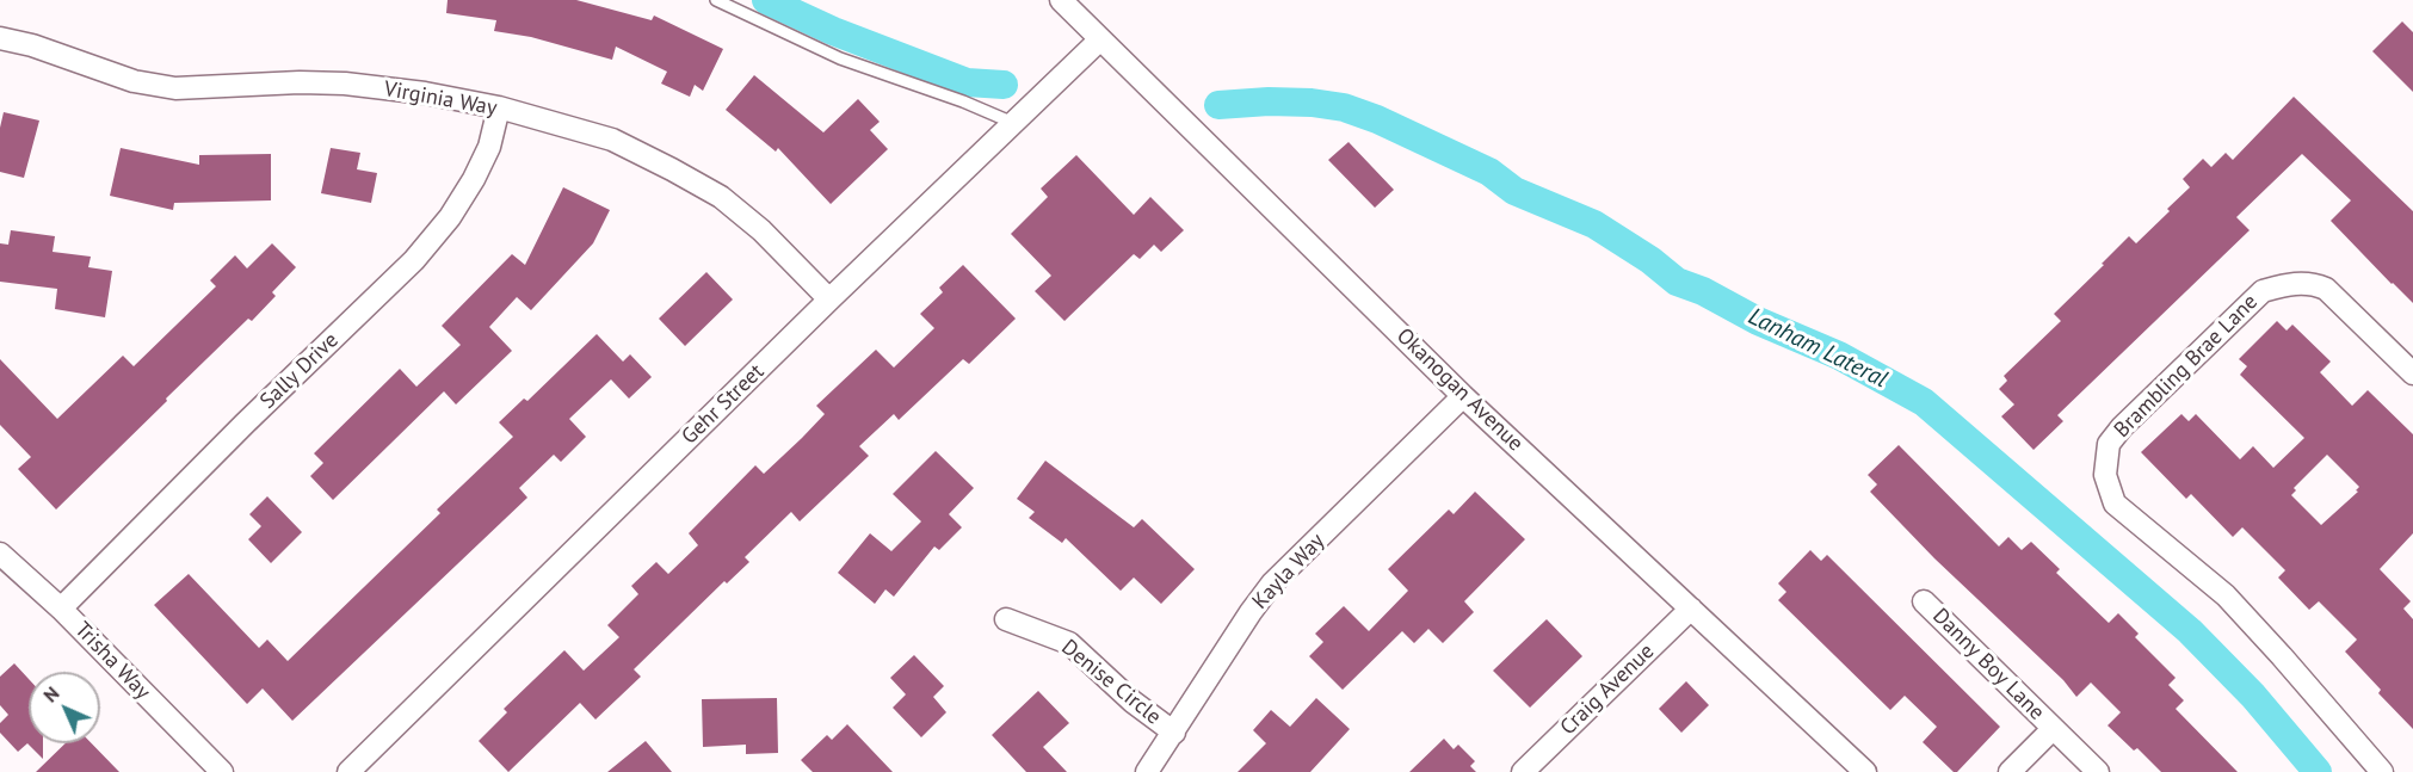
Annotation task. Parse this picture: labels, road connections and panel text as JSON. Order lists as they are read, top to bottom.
{
  "streets": {
    "street": [
      "Virginia Way",
      "Brambling Brae Lane",
      "Sally Drive",
      "Okanogan Avenue",
      "Gehr Street",
      "Kayla Way",
      "Trisha Way",
      "Danny Boy Lane",
      "Denise Circle",
      "Craig Avenue"
    ]
  },
  "crossings": [
    ["Virginia Way", "Sally Drive"],
    ["Virginia Way", "Gehr Street"],
    ["Sally Drive", "Trisha Way"],
    ["Okanogan Avenue", "Gehr Street"],
    ["Okanogan Avenue", "Kayla Way"],
    ["Okanogan Avenue", "Craig Avenue"],
    ["Kayla Way", "Denise Circle"]
  ],
  "water": ["Lanham Lateral"],
  "north": "top left"
}
